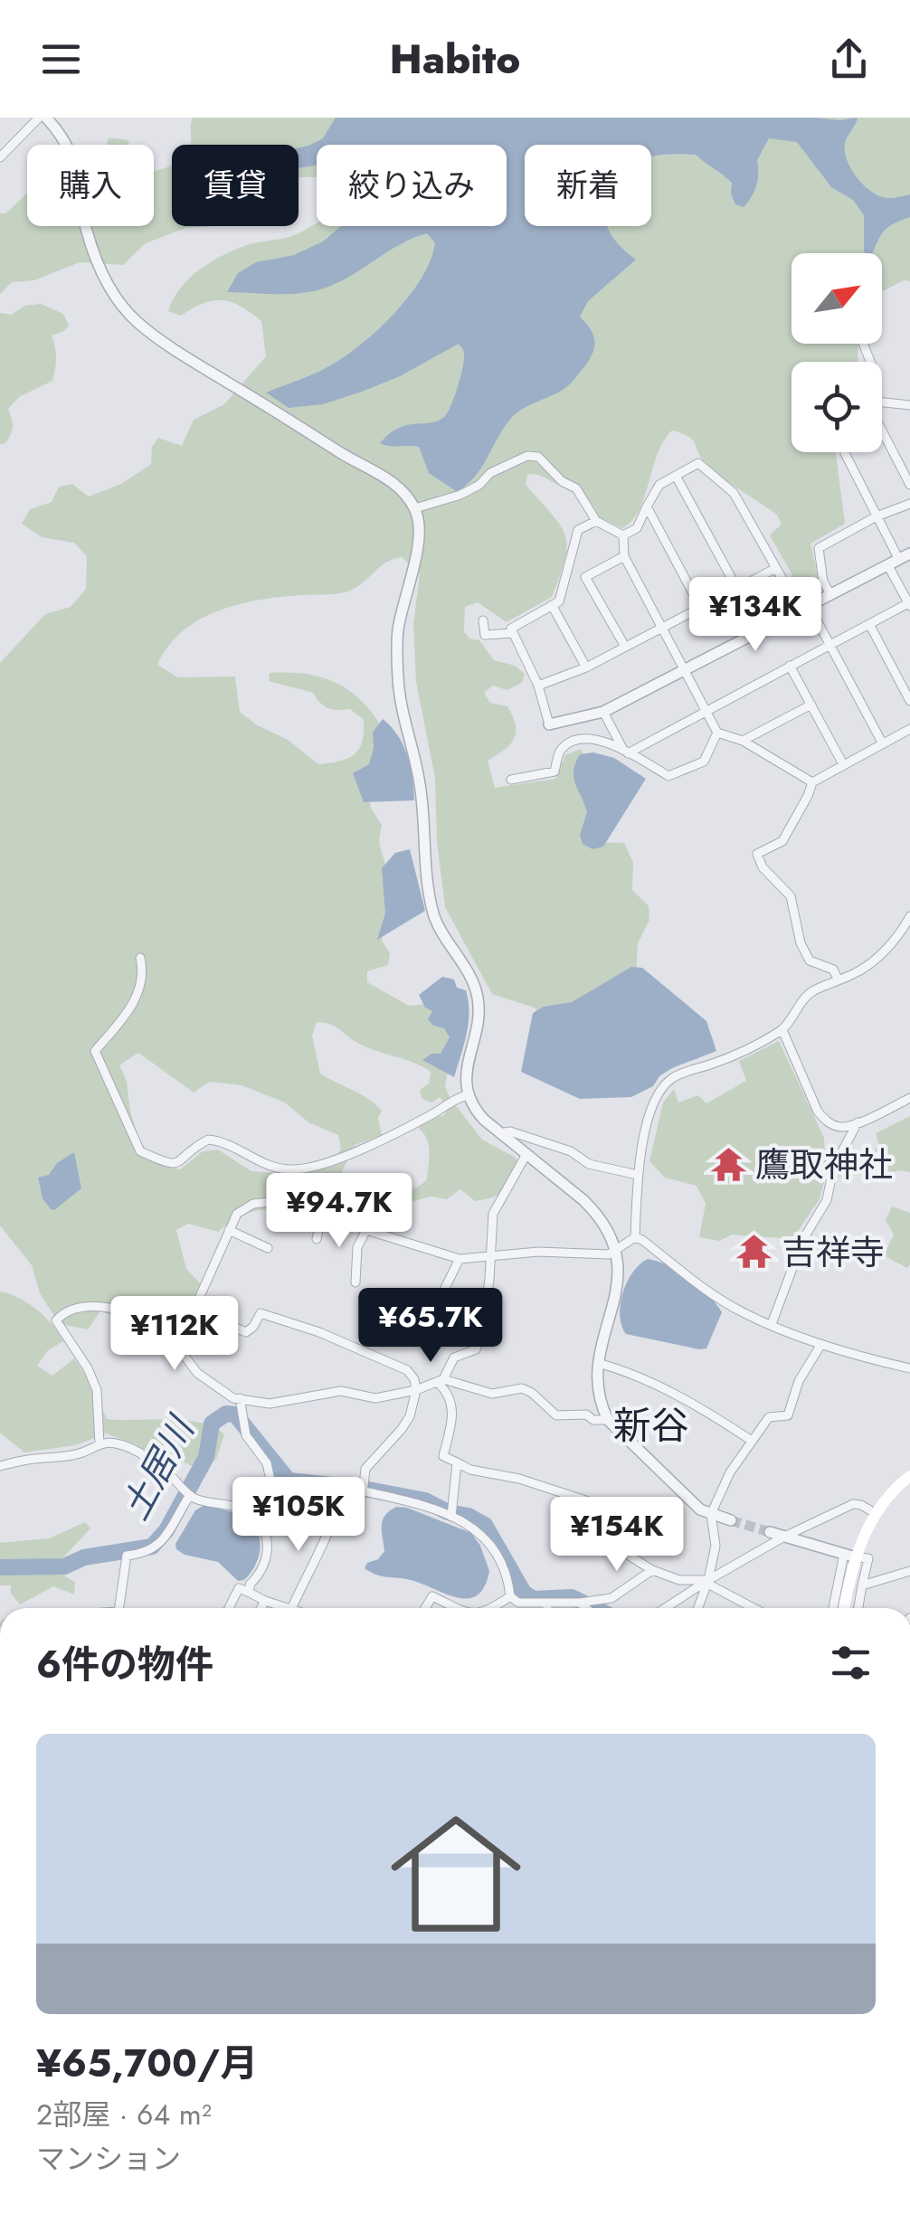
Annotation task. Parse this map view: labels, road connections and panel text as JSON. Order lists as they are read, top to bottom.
{
  "districts": ["新谷"],
  "water": ["土居川"],
  "places": {
    "temple": ["鷹取神社", "吉祥寺"]
  },
  "north": "top right",
  "page": {
    "header": "Habito",
    "chip": [
      "購入",
      "賃貸",
      "絞り込み",
      "新着"
    ],
    "price": [
      "¥134K",
      "¥94.7K",
      "¥65.7K",
      "¥112K",
      "¥105K",
      "¥154K"
    ],
    "heading": "6件の物件",
    "list": [
      {
        "name": "¥65,700/月",
        "note": "2部屋 · 64 m² · マンション"
      }
    ]
  }
}
